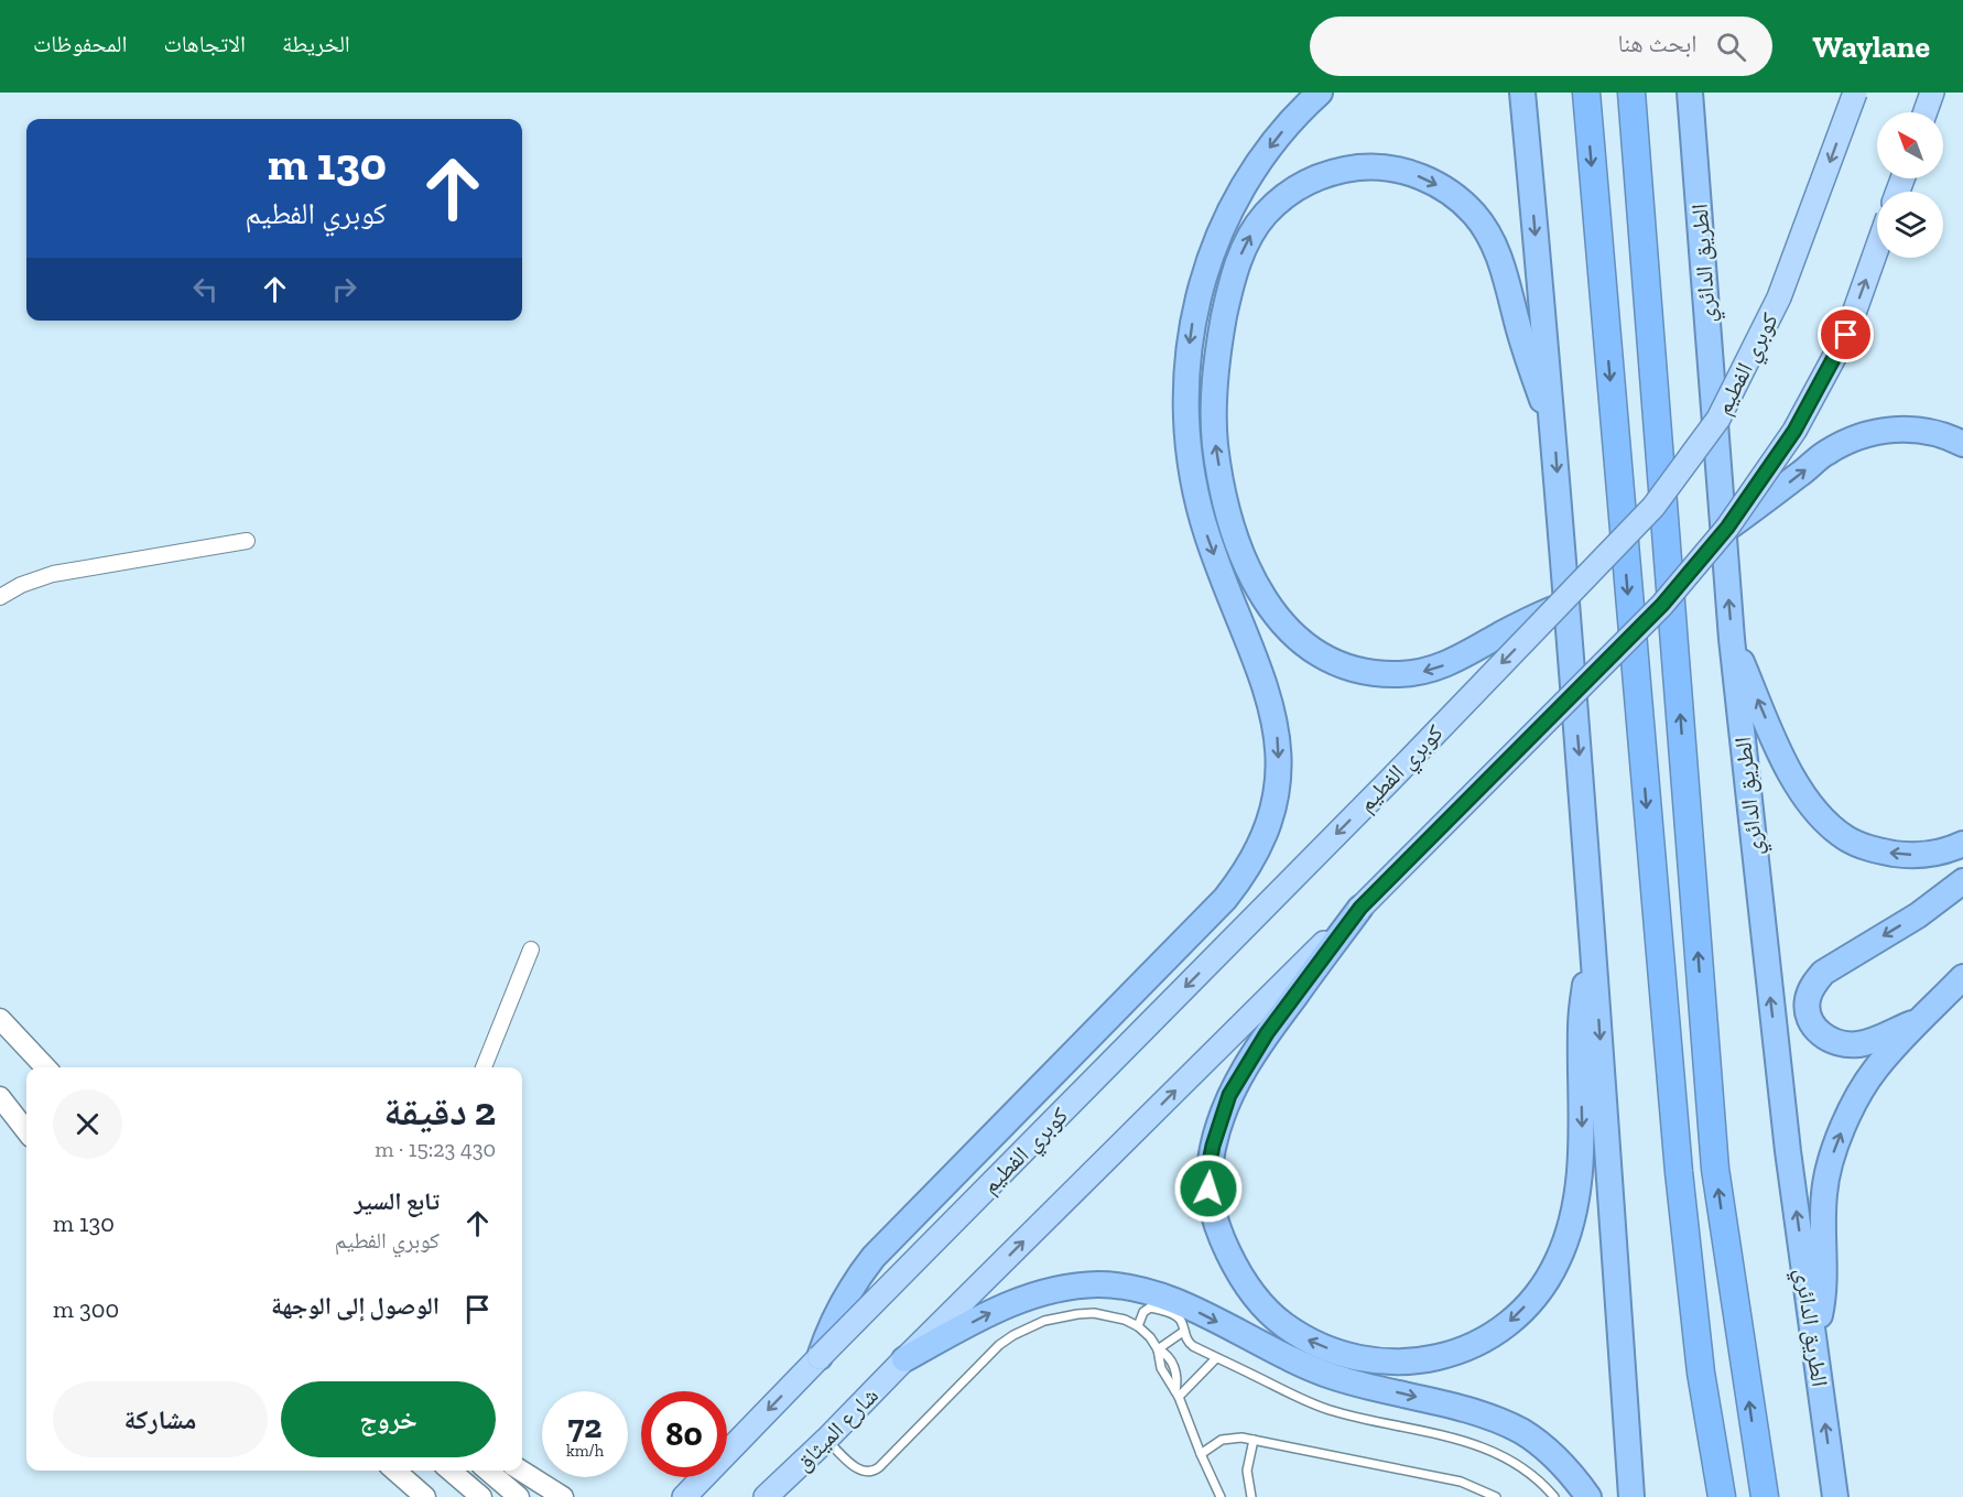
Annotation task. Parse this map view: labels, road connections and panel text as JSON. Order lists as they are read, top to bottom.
{
  "streets": {
    "highway": ["الطريق الدائري"],
    "main road": ["كوبري الفطيم", "شارع الميثاق"]
  },
  "north": "top left",
  "page": {
    "header": "Waylane",
    "search": "ابحث هنا",
    "nav": ["الخريطة", "الاتجاهات", "المحفوظات"],
    "turn": ["130 m", "كوبري الفطيم"],
    "heading": ["2 دقيقة", "430 m · 15:23"],
    "list": [
      {
        "name": "تابع السير",
        "note": "كوبري الفطيم",
        "value": "130 m"
      },
      {
        "name": "الوصول إلى الوجهة",
        "value": "300 m"
      }
    ],
    "buttons": ["خروج", "مشاركة"],
    "speed": "72 km/h",
    "limit": "80"
  }
}
